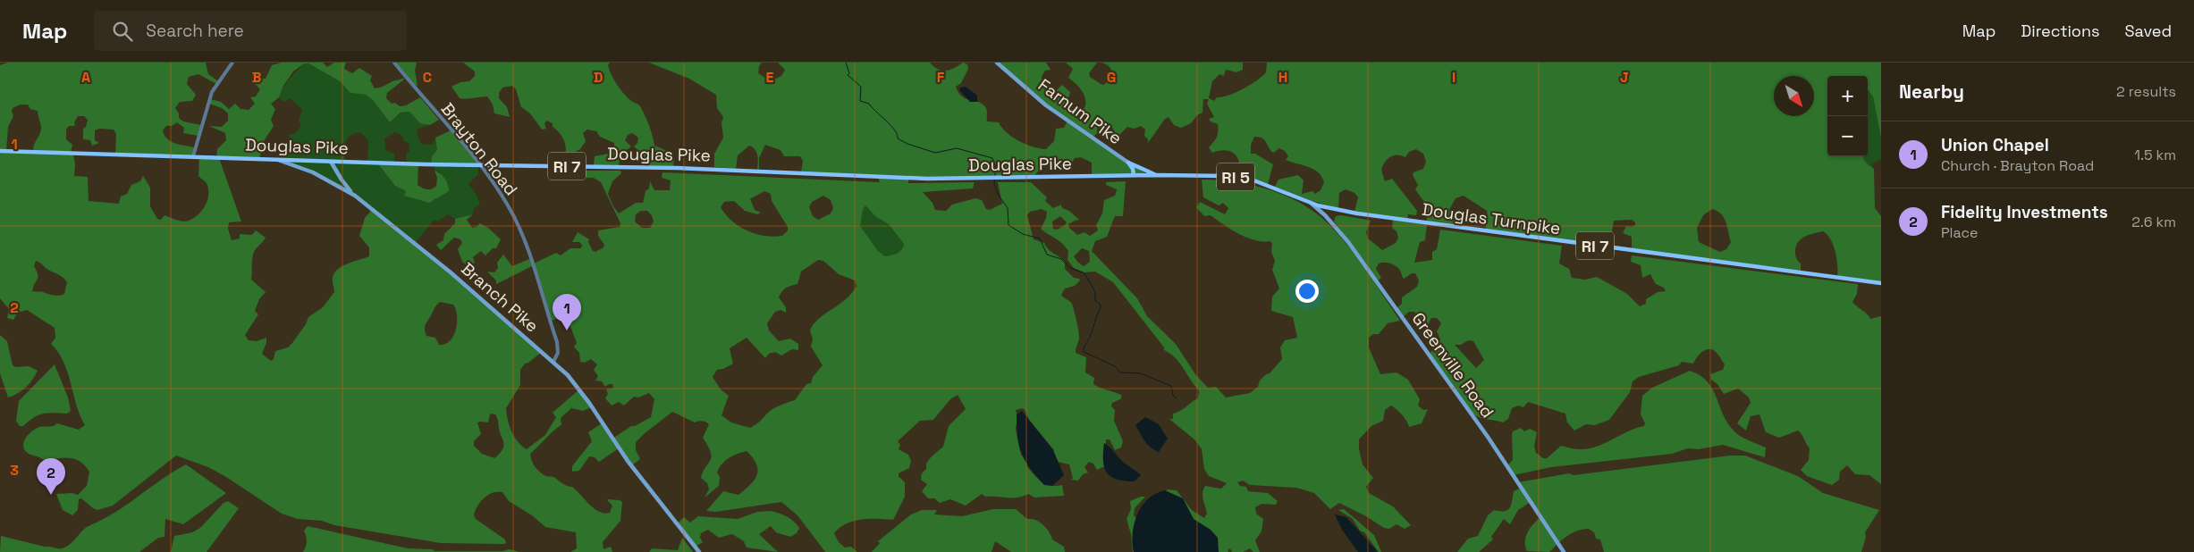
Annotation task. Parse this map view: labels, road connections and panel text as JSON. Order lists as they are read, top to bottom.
{
  "streets": {
    "main road": [
      "Farnum Pike",
      "Douglas Pike",
      "RI 7",
      "RI 5",
      "Douglas Turnpike",
      "Branch Pike",
      "Greenville Road"
    ],
    "street": ["Brayton Road"]
  },
  "crossings": [
    ["Farnum Pike", "Douglas Pike"],
    ["Farnum Pike", "Douglas Turnpike"],
    ["Douglas Pike", "Brayton Road"],
    ["Douglas Pike", "Douglas Turnpike"],
    ["Douglas Pike", "Branch Pike"],
    ["Brayton Road", "Branch Pike"],
    ["Douglas Turnpike", "Greenville Road"]
  ],
  "north": "bottom right",
  "page": {
    "header": "Map",
    "search": "Search here",
    "nav": ["Map", "Directions", "Saved"],
    "heading": ["Nearby", "2 results"],
    "map_buttons": ["+", "−"],
    "list": [
      {
        "mark": "1",
        "name": "Union Chapel",
        "note": "Church · Brayton Road",
        "value": "1.5 km"
      },
      {
        "mark": "2",
        "name": "Fidelity Investments",
        "note": "Place",
        "value": "2.6 km"
      }
    ],
    "pins": ["1", "2"]
  },
  "grid": {
    "columns": [
      "A",
      "B",
      "C",
      "D",
      "E",
      "F",
      "G",
      "H",
      "I",
      "J"
    ],
    "rows": ["1", "2", "3"]
  }
}
